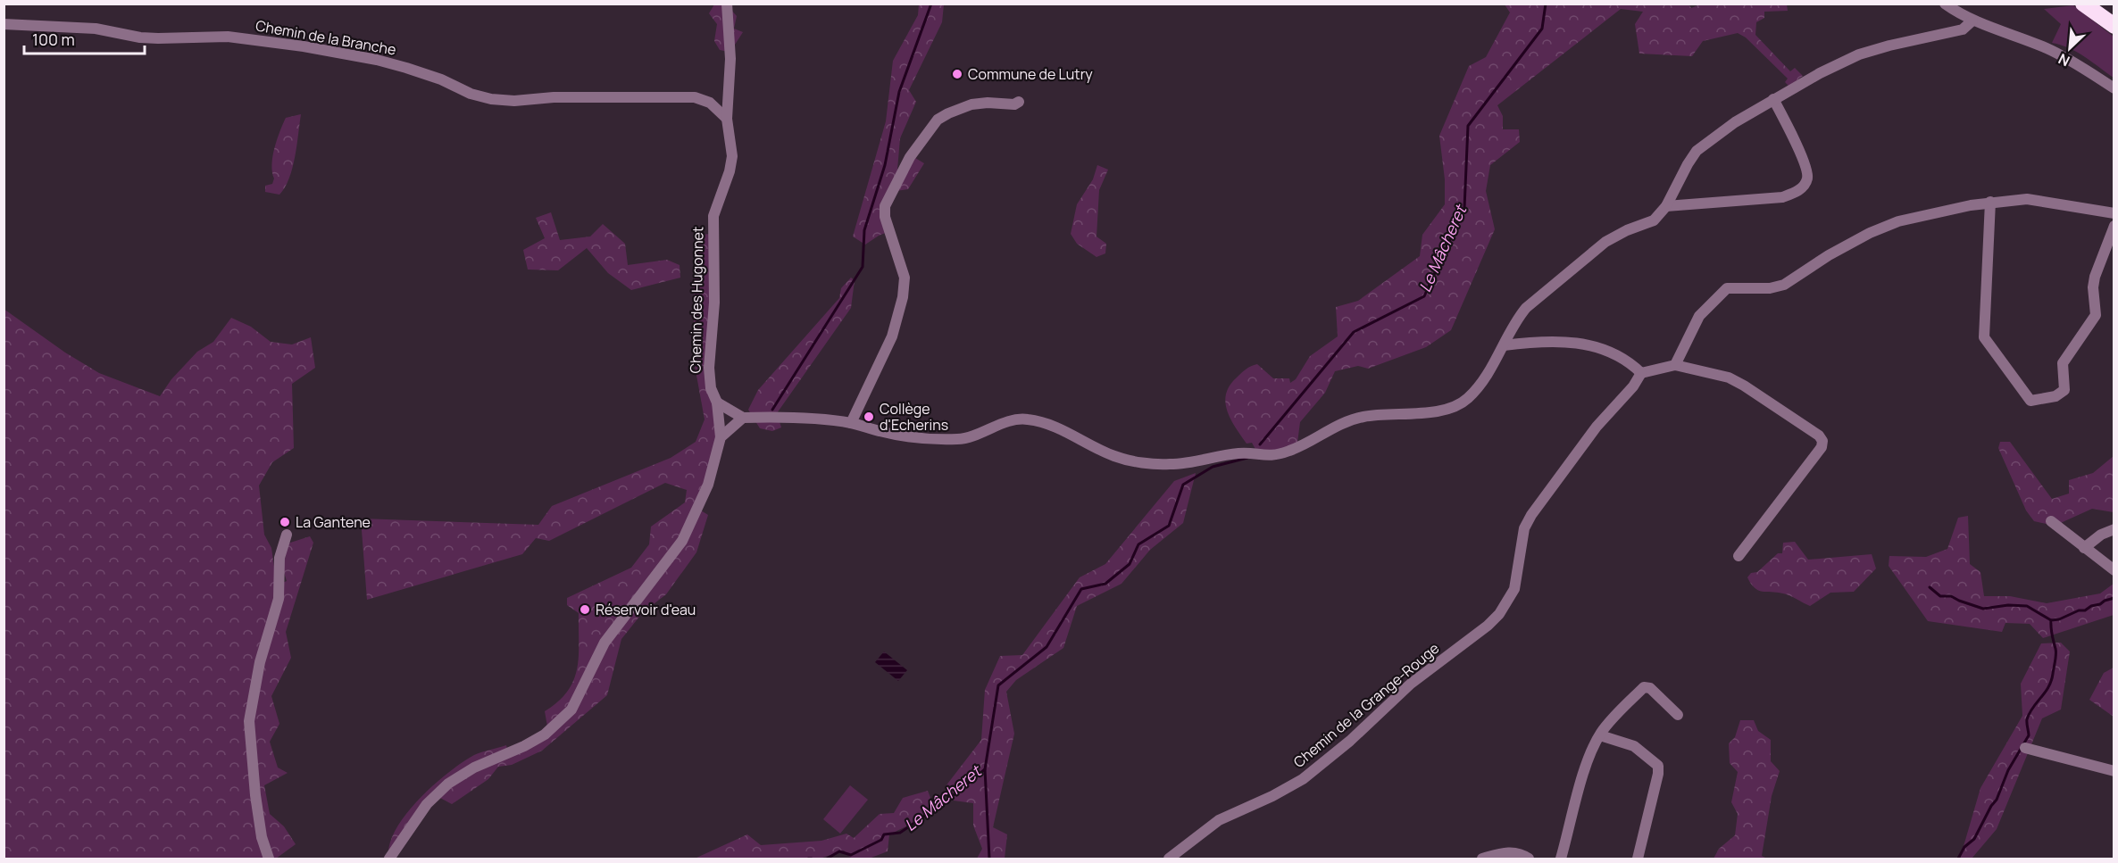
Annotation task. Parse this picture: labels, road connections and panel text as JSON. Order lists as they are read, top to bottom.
{
  "streets": {
    "street": ["Chemin de la Branche", "Chemin des Hugonnet", "Chemin de la Grange-Rouge"]
  },
  "crossings": [
    ["Chemin de la Branche", "Chemin des Hugonnet"]
  ],
  "water": ["Le Mâcheret"],
  "places": [
    "Commune de Lutry",
    "Collège d'Echerins",
    "La Gantene",
    "Réservoir d'eau"
  ],
  "scale_bar": "100 m",
  "north": "bottom left"
}
